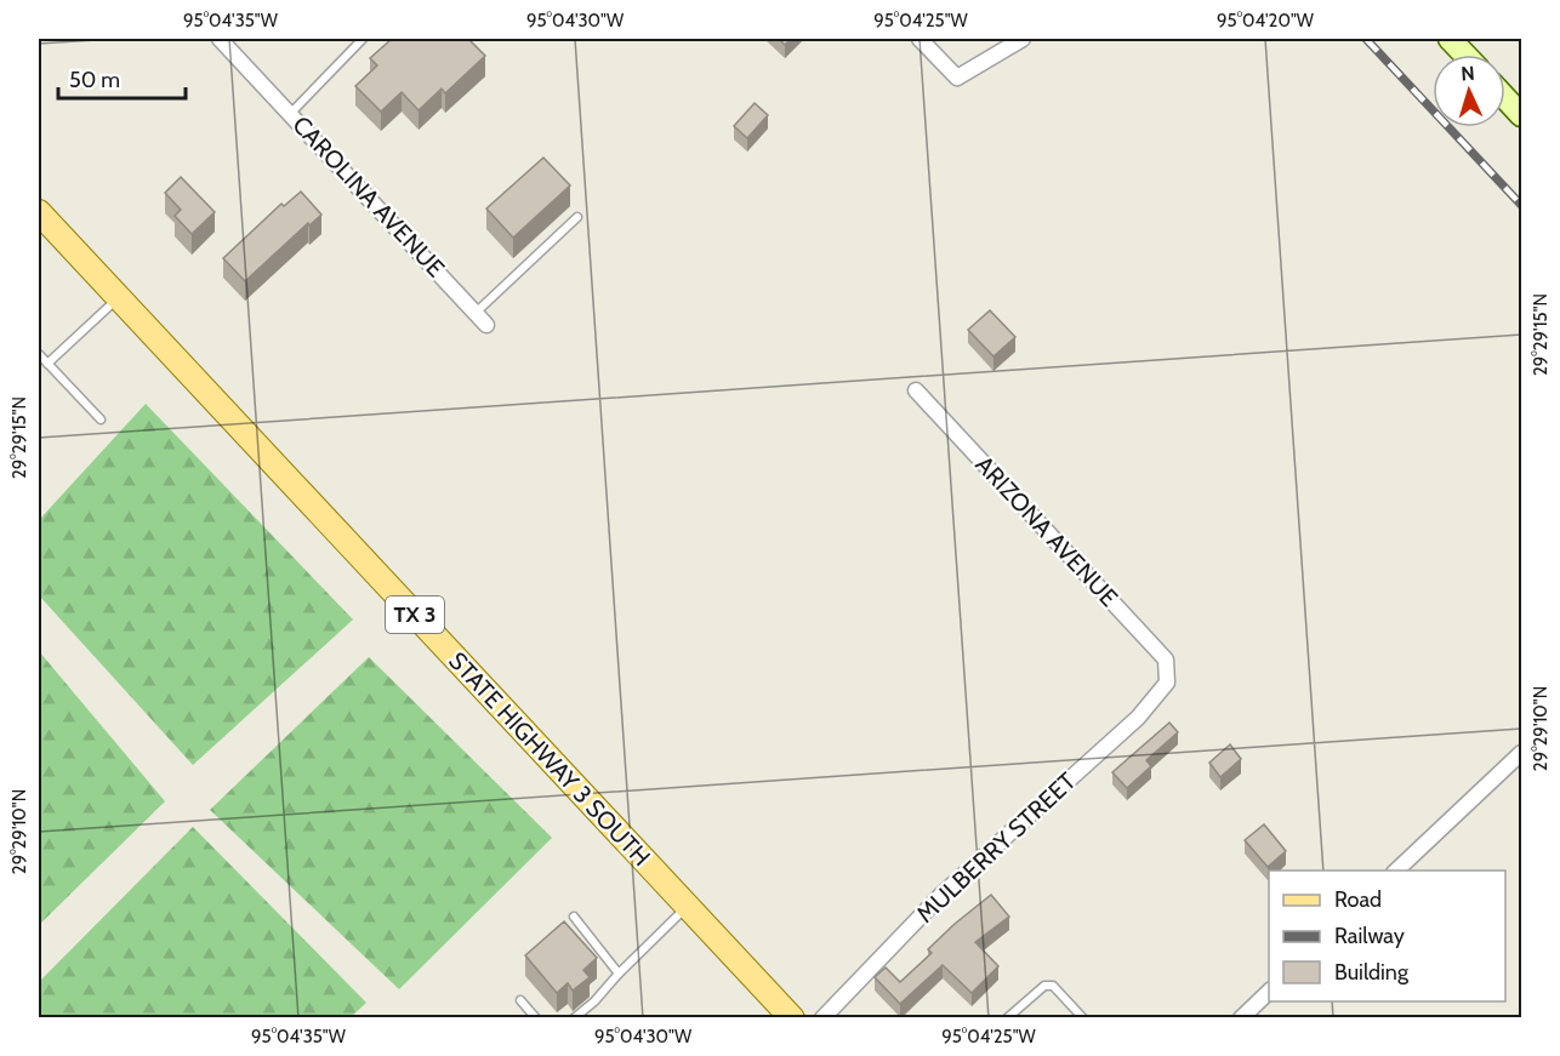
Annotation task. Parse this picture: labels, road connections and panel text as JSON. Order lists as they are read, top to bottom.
{
  "streets": {
    "main road": ["TX 3", "STATE HIGHWAY 3 SOUTH"],
    "street": ["CAROLINA AVENUE", "ARIZONA AVENUE", "MULBERRY STREET"]
  },
  "crossings": [
    ["ARIZONA AVENUE", "MULBERRY STREET"]
  ],
  "legend": ["Road", "Railway", "Building"],
  "scale_bar": "50 m",
  "north": "top",
  "coordinates": [
    "95°04'35\"W",
    "95°04'30\"W",
    "95°04'25\"W",
    "95°04'20\"W",
    "29°29'15\"N",
    "29°29'10\"N"
  ]
}
